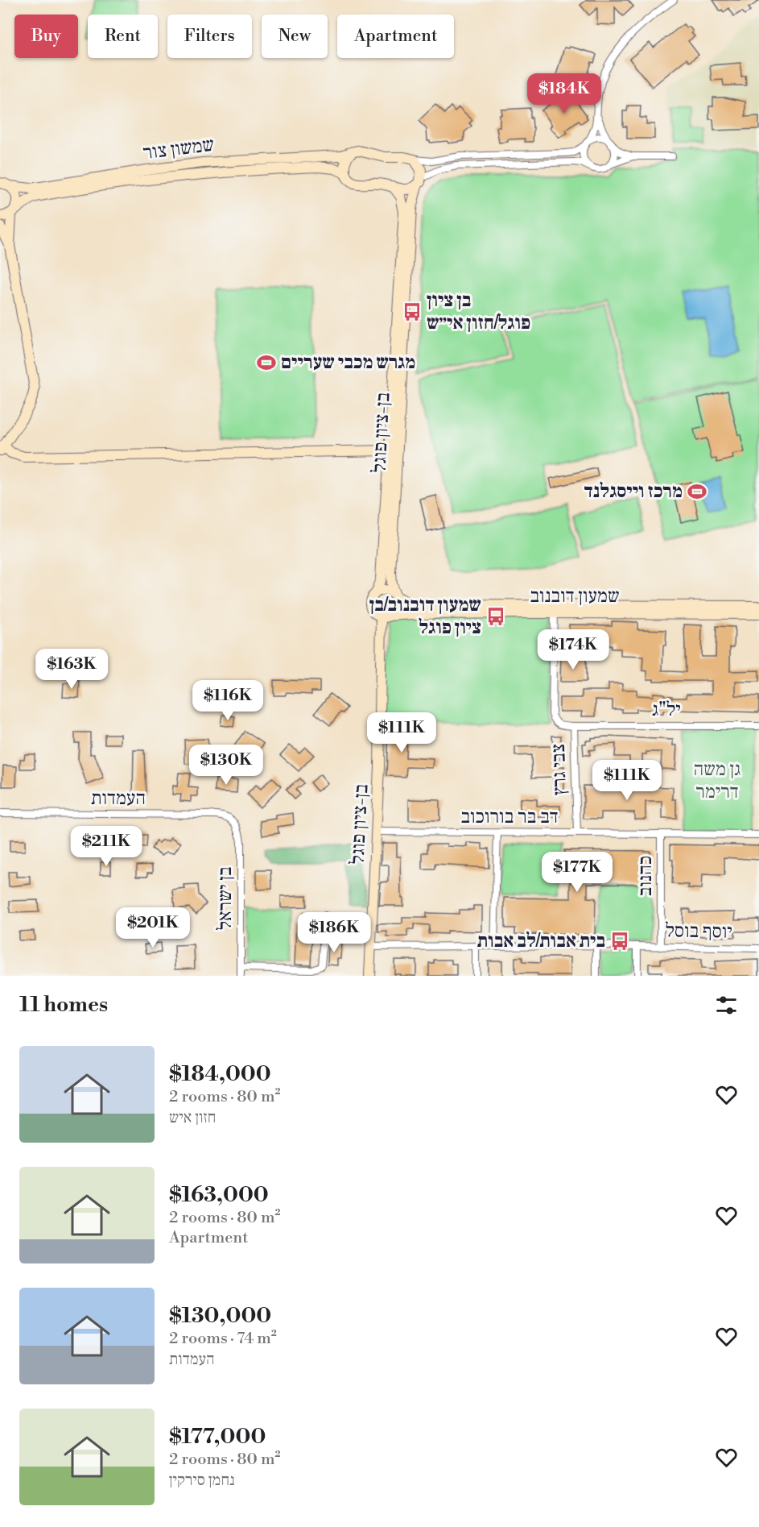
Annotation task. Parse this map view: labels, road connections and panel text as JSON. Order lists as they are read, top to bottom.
{
  "streets": {
    "street": [
      "שמשון צור",
      "בן-ציון פוגל",
      "שמעון דובנוב",
      "יל\"ג",
      "צבי גרץ",
      "העמדות",
      "דב בר בורוכוב",
      "כהנוב",
      "בן ישראל",
      "יוסף בוסל"
    ]
  },
  "crossings": [
    ["שמשון צור", "בן-ציון פוגל"],
    ["בן-ציון פוגל", "שמעון דובנוב"],
    ["בן-ציון פוגל", "דב בר בורוכוב"],
    ["בן-ציון פוגל", "יוסף בוסל"],
    ["שמעון דובנוב", "צבי גרץ"],
    ["יל\"ג", "צבי גרץ"],
    ["צבי גרץ", "דב בר בורוכוב"],
    ["העמדות", "בן ישראל"],
    ["דב בר בורוכוב", "כהנוב"],
    ["כהנוב", "יוסף בוסל"]
  ],
  "parks": ["גן משה דרימר"],
  "places": {
    "bus stop": ["בן ציון פוגל/חזון אי״ש", "שמעון דובנוב/בן ציון פוגל", "בית אבות/לב אבות"],
    "sports": ["מגרש מכבי שעריים", "מרכז וייסגלנד"]
  },
  "page": {
    "chip": [
      "Buy",
      "Rent",
      "Filters",
      "New",
      "Apartment"
    ],
    "price": [
      "$184K",
      "$174K",
      "$163K",
      "$116K",
      "$111K",
      "$130K",
      "$111K",
      "$211K",
      "$177K",
      "$201K",
      "$186K"
    ],
    "heading": "11 homes",
    "list": [
      {
        "name": "$184,000",
        "note": "2 rooms · 80 m² · חזון איש"
      },
      {
        "name": "$163,000",
        "note": "2 rooms · 80 m² · Apartment"
      },
      {
        "name": "$130,000",
        "note": "2 rooms · 74 m² · העמדות"
      },
      {
        "name": "$177,000",
        "note": "2 rooms · 80 m² · נחמן סירקין"
      }
    ]
  }
}
